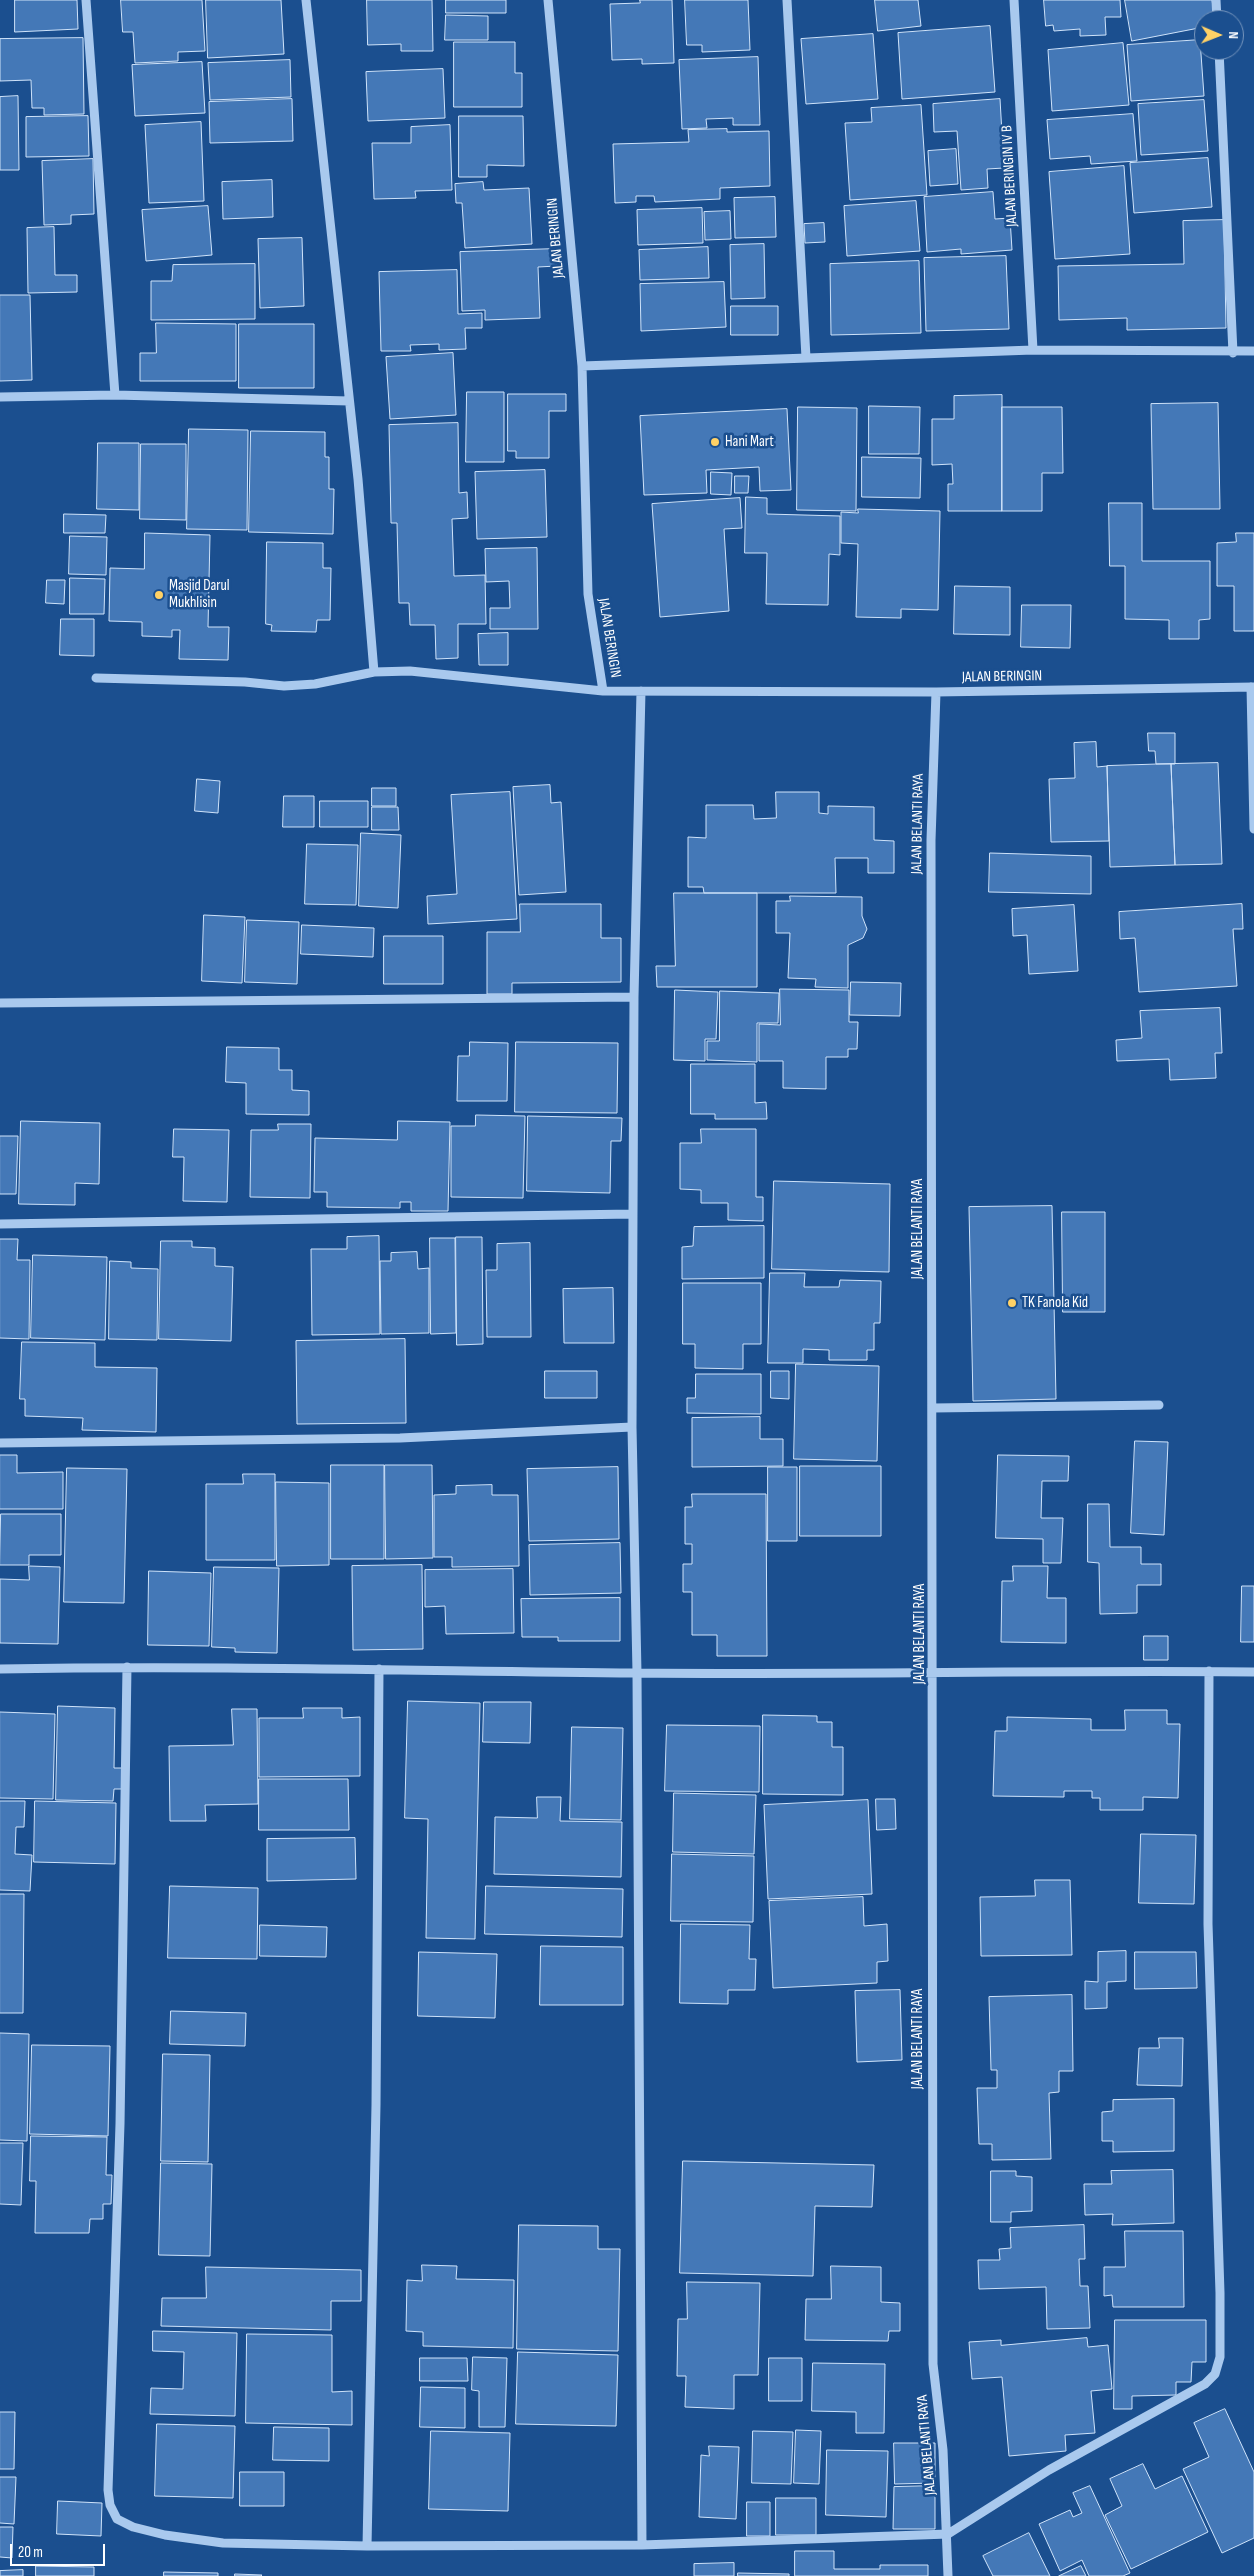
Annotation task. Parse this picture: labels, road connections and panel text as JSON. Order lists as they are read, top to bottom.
{
  "streets": {
    "street": ["JALAN BERINGIN IV B", "JALAN BERINGIN", "JALAN BELANTI RAYA"]
  },
  "crossings": [
    ["JALAN BERINGIN", "JALAN BELANTI RAYA"]
  ],
  "places": ["Hani Mart", "Masjid Darul Mukhlisin", "TK Fanola Kid"],
  "scale_bar": "20 m",
  "north": "right"
}
